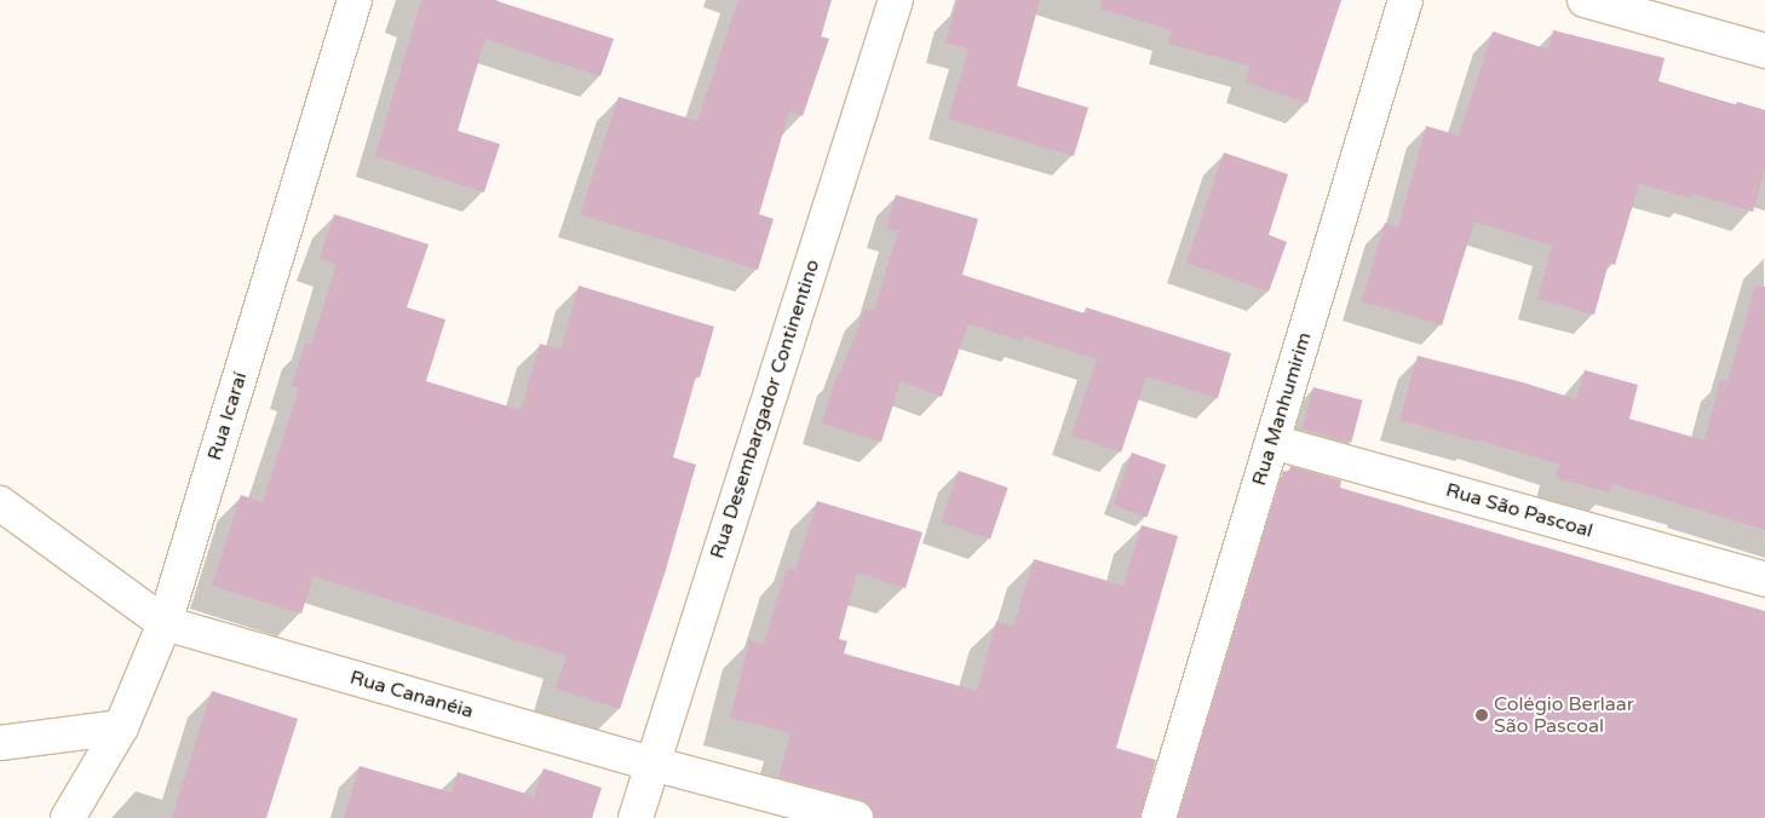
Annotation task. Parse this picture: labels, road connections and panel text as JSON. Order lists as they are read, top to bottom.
{
  "streets": {
    "street": [
      "Rua Desembargador Continentino",
      "Rua Manhumirim",
      "Rua Icaraí",
      "Rua São Pascoal",
      "Rua Cananéia"
    ]
  },
  "crossings": [
    ["Rua Desembargador Continentino", "Rua Cananéia"],
    ["Rua Manhumirim", "Rua São Pascoal"],
    ["Rua Icaraí", "Rua Cananéia"]
  ],
  "places": ["Colégio Berlaar São Pascoal"]
}
